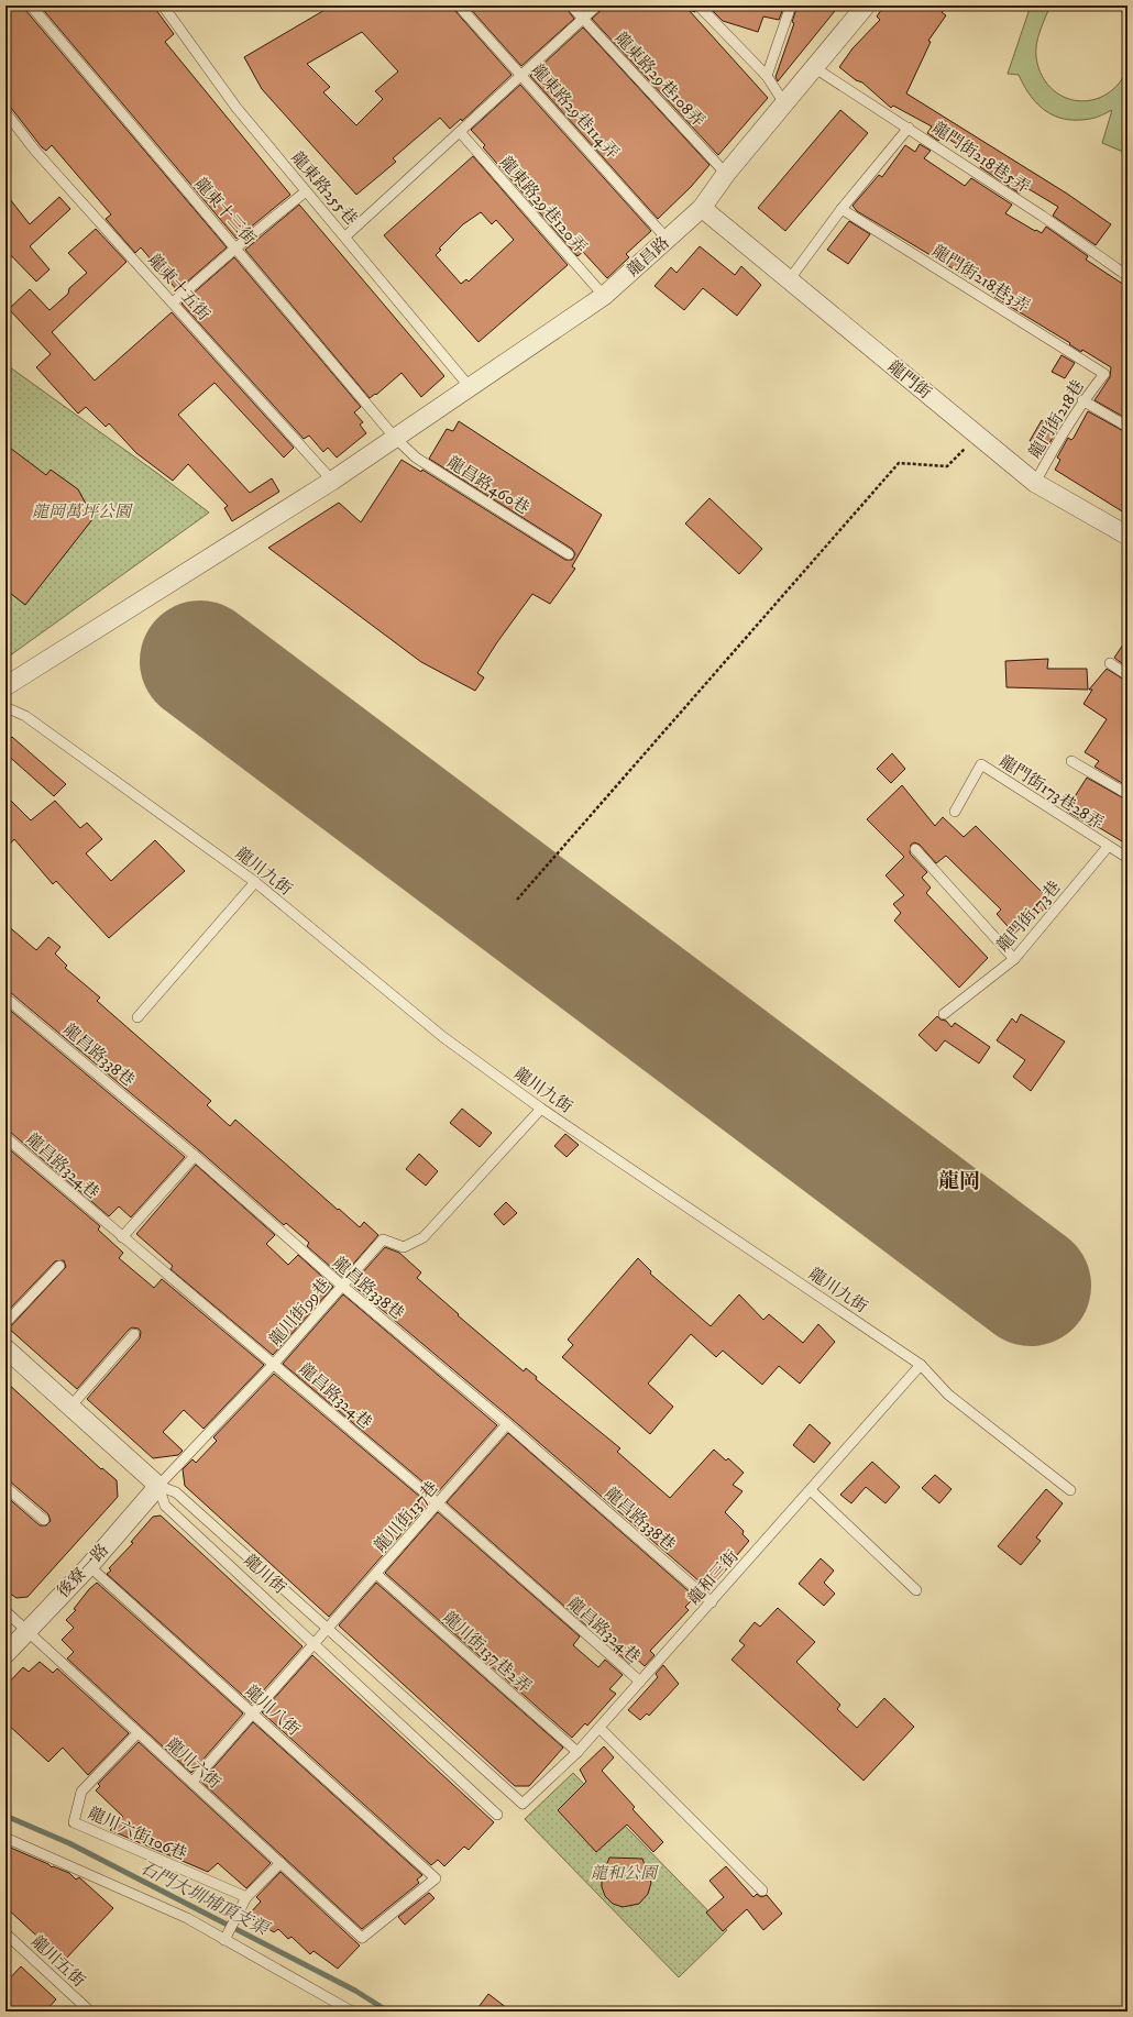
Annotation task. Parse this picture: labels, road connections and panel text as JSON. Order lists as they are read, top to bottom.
{
  "streets": {
    "street": [
      "龍昌路",
      "龍門街",
      "後寮一路",
      "龍川街"
    ],
    "lane": [
      "龍東路29巷108弄",
      "龍東路29巷114弄",
      "龍門街218巷5弄",
      "龍東路255巷",
      "龍東路29巷120弄",
      "龍東十三街",
      "龍門街218巷3弄",
      "龍東十五街",
      "龍門街218巷",
      "龍昌路460巷",
      "龍門街173巷28弄",
      "龍川九街",
      "龍門街173巷",
      "龍昌路338巷",
      "龍昌路324巷",
      "龍川街99巷",
      "龍川街137巷",
      "龍和三街",
      "龍川街137巷2弄",
      "龍川八街",
      "龍川六街",
      "龍川六街106巷",
      "龍川五街"
    ]
  },
  "crossings": [
    ["龍東路29巷108弄", "龍昌路"],
    ["龍東路29巷114弄", "龍昌路"],
    ["龍門街218巷5弄", "龍昌路"],
    ["龍東路255巷", "龍昌路"],
    ["龍東路29巷120弄", "龍昌路"],
    ["龍東十三街", "龍昌路"],
    ["龍東十三街", "龍昌路460巷"],
    ["龍昌路", "龍東十五街"],
    ["龍昌路", "龍門街"],
    ["龍昌路", "龍昌路460巷"],
    ["龍門街218巷3弄", "龍門街218巷"],
    ["龍門街", "龍門街218巷"],
    ["龍門街173巷28弄", "龍門街173巷"],
    ["龍川九街", "龍川街99巷"],
    ["龍川九街", "龍和三街"],
    ["龍昌路338巷", "龍川街99巷"],
    ["龍昌路338巷", "龍川街137巷"],
    ["龍昌路338巷", "龍和三街"],
    ["龍昌路324巷", "龍川街99巷"],
    ["龍昌路324巷", "龍川街137巷"],
    ["龍昌路324巷", "龍和三街"],
    ["龍川街99巷", "後寮一路"],
    ["龍川街99巷", "龍川街"],
    ["龍川街137巷", "龍川街"],
    ["龍川街137巷", "龍川街137巷2弄"],
    ["龍川街137巷", "龍川八街"],
    ["龍川街137巷", "龍川六街"],
    ["後寮一路", "龍川街"],
    ["後寮一路", "龍川八街"],
    ["後寮一路", "龍川六街"],
    ["龍川街", "龍和三街"],
    ["龍和三街", "龍川街137巷2弄"],
    ["龍川八街", "龍川六街"],
    ["龍川六街", "龍川六街106巷"]
  ],
  "districts": ["龍岡"],
  "water": ["石門大圳埔頂支渠"],
  "parks": ["龍岡萬坪公園", "龍和公園"]
}
